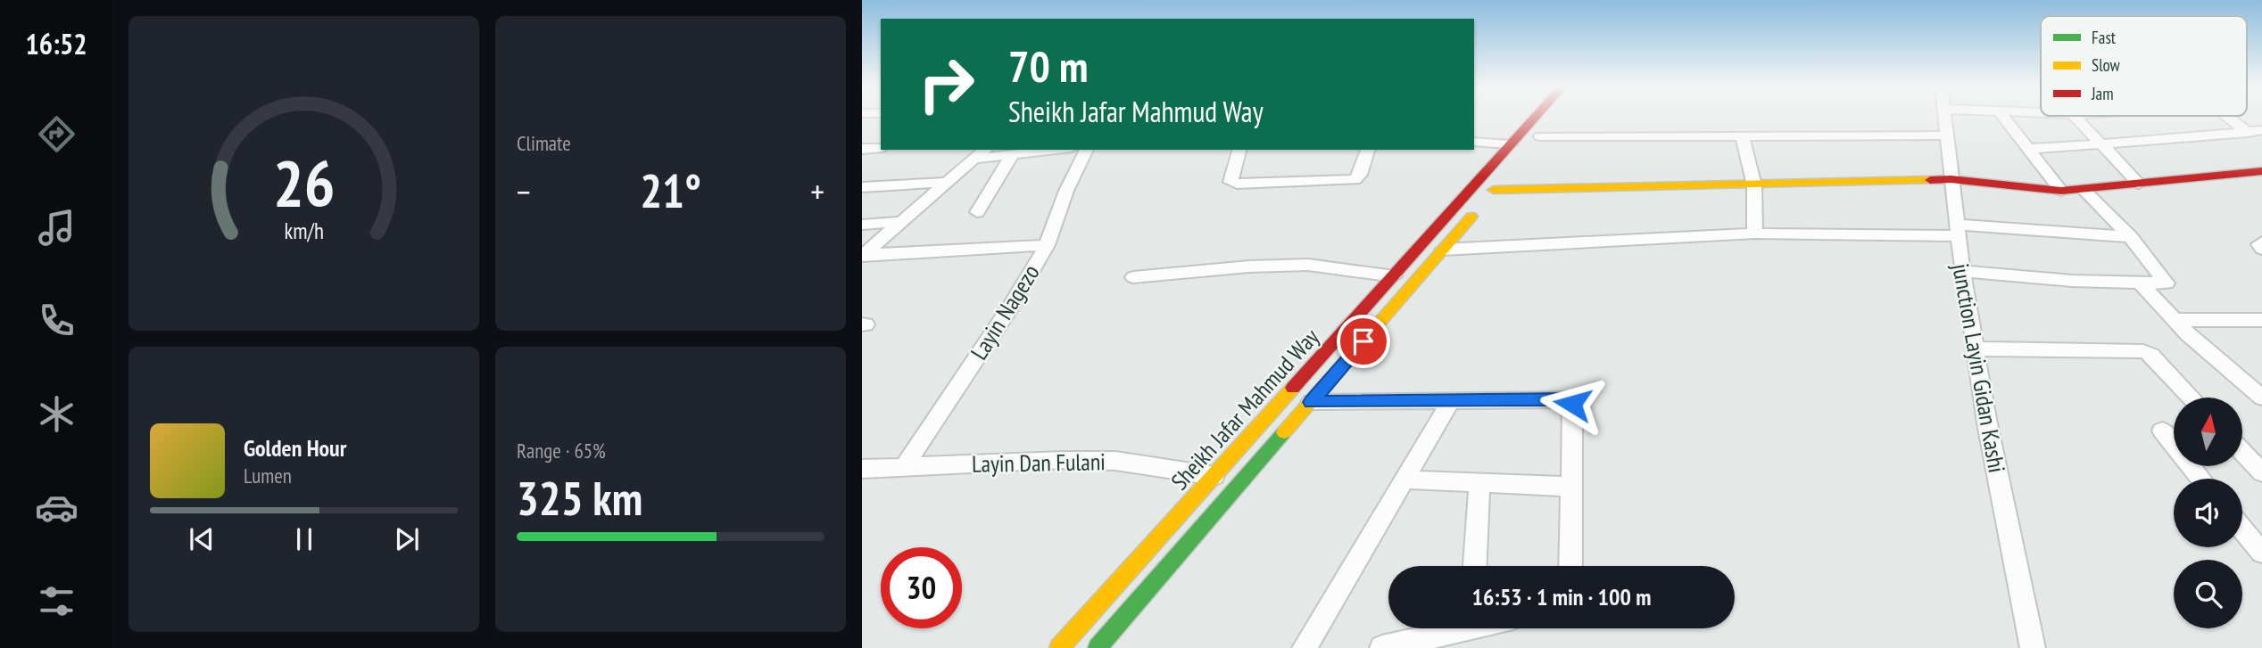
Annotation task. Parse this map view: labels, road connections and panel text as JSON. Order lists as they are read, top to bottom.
{
  "streets": {
    "main road": ["Sheikh Jafar Mahmud Way"],
    "street": ["Layin Nagezo", "junction Layin Gidan Kashi", "Layin Dan Fulani"]
  },
  "crossings": [
    ["Layin Nagezo", "Layin Dan Fulani"],
    ["Sheikh Jafar Mahmud Way", "Layin Dan Fulani"]
  ],
  "legend": ["Fast", "Slow", "Jam"],
  "north": "top",
  "page": {
    "tabs": "16:52",
    "tile": [
      "Climate",
      ["Range · 65%", "325 km"]
    ],
    "turn": ["70 m", "Sheikh Jafar Mahmud Way"],
    "heat": ["−", "21°", "+"],
    "song": ["Golden Hour", "Lumen"],
    "limit": "30",
    "trip": "16:53 · 1 min · 100 m",
    "gauge": ["26", "km/h"]
  }
}
